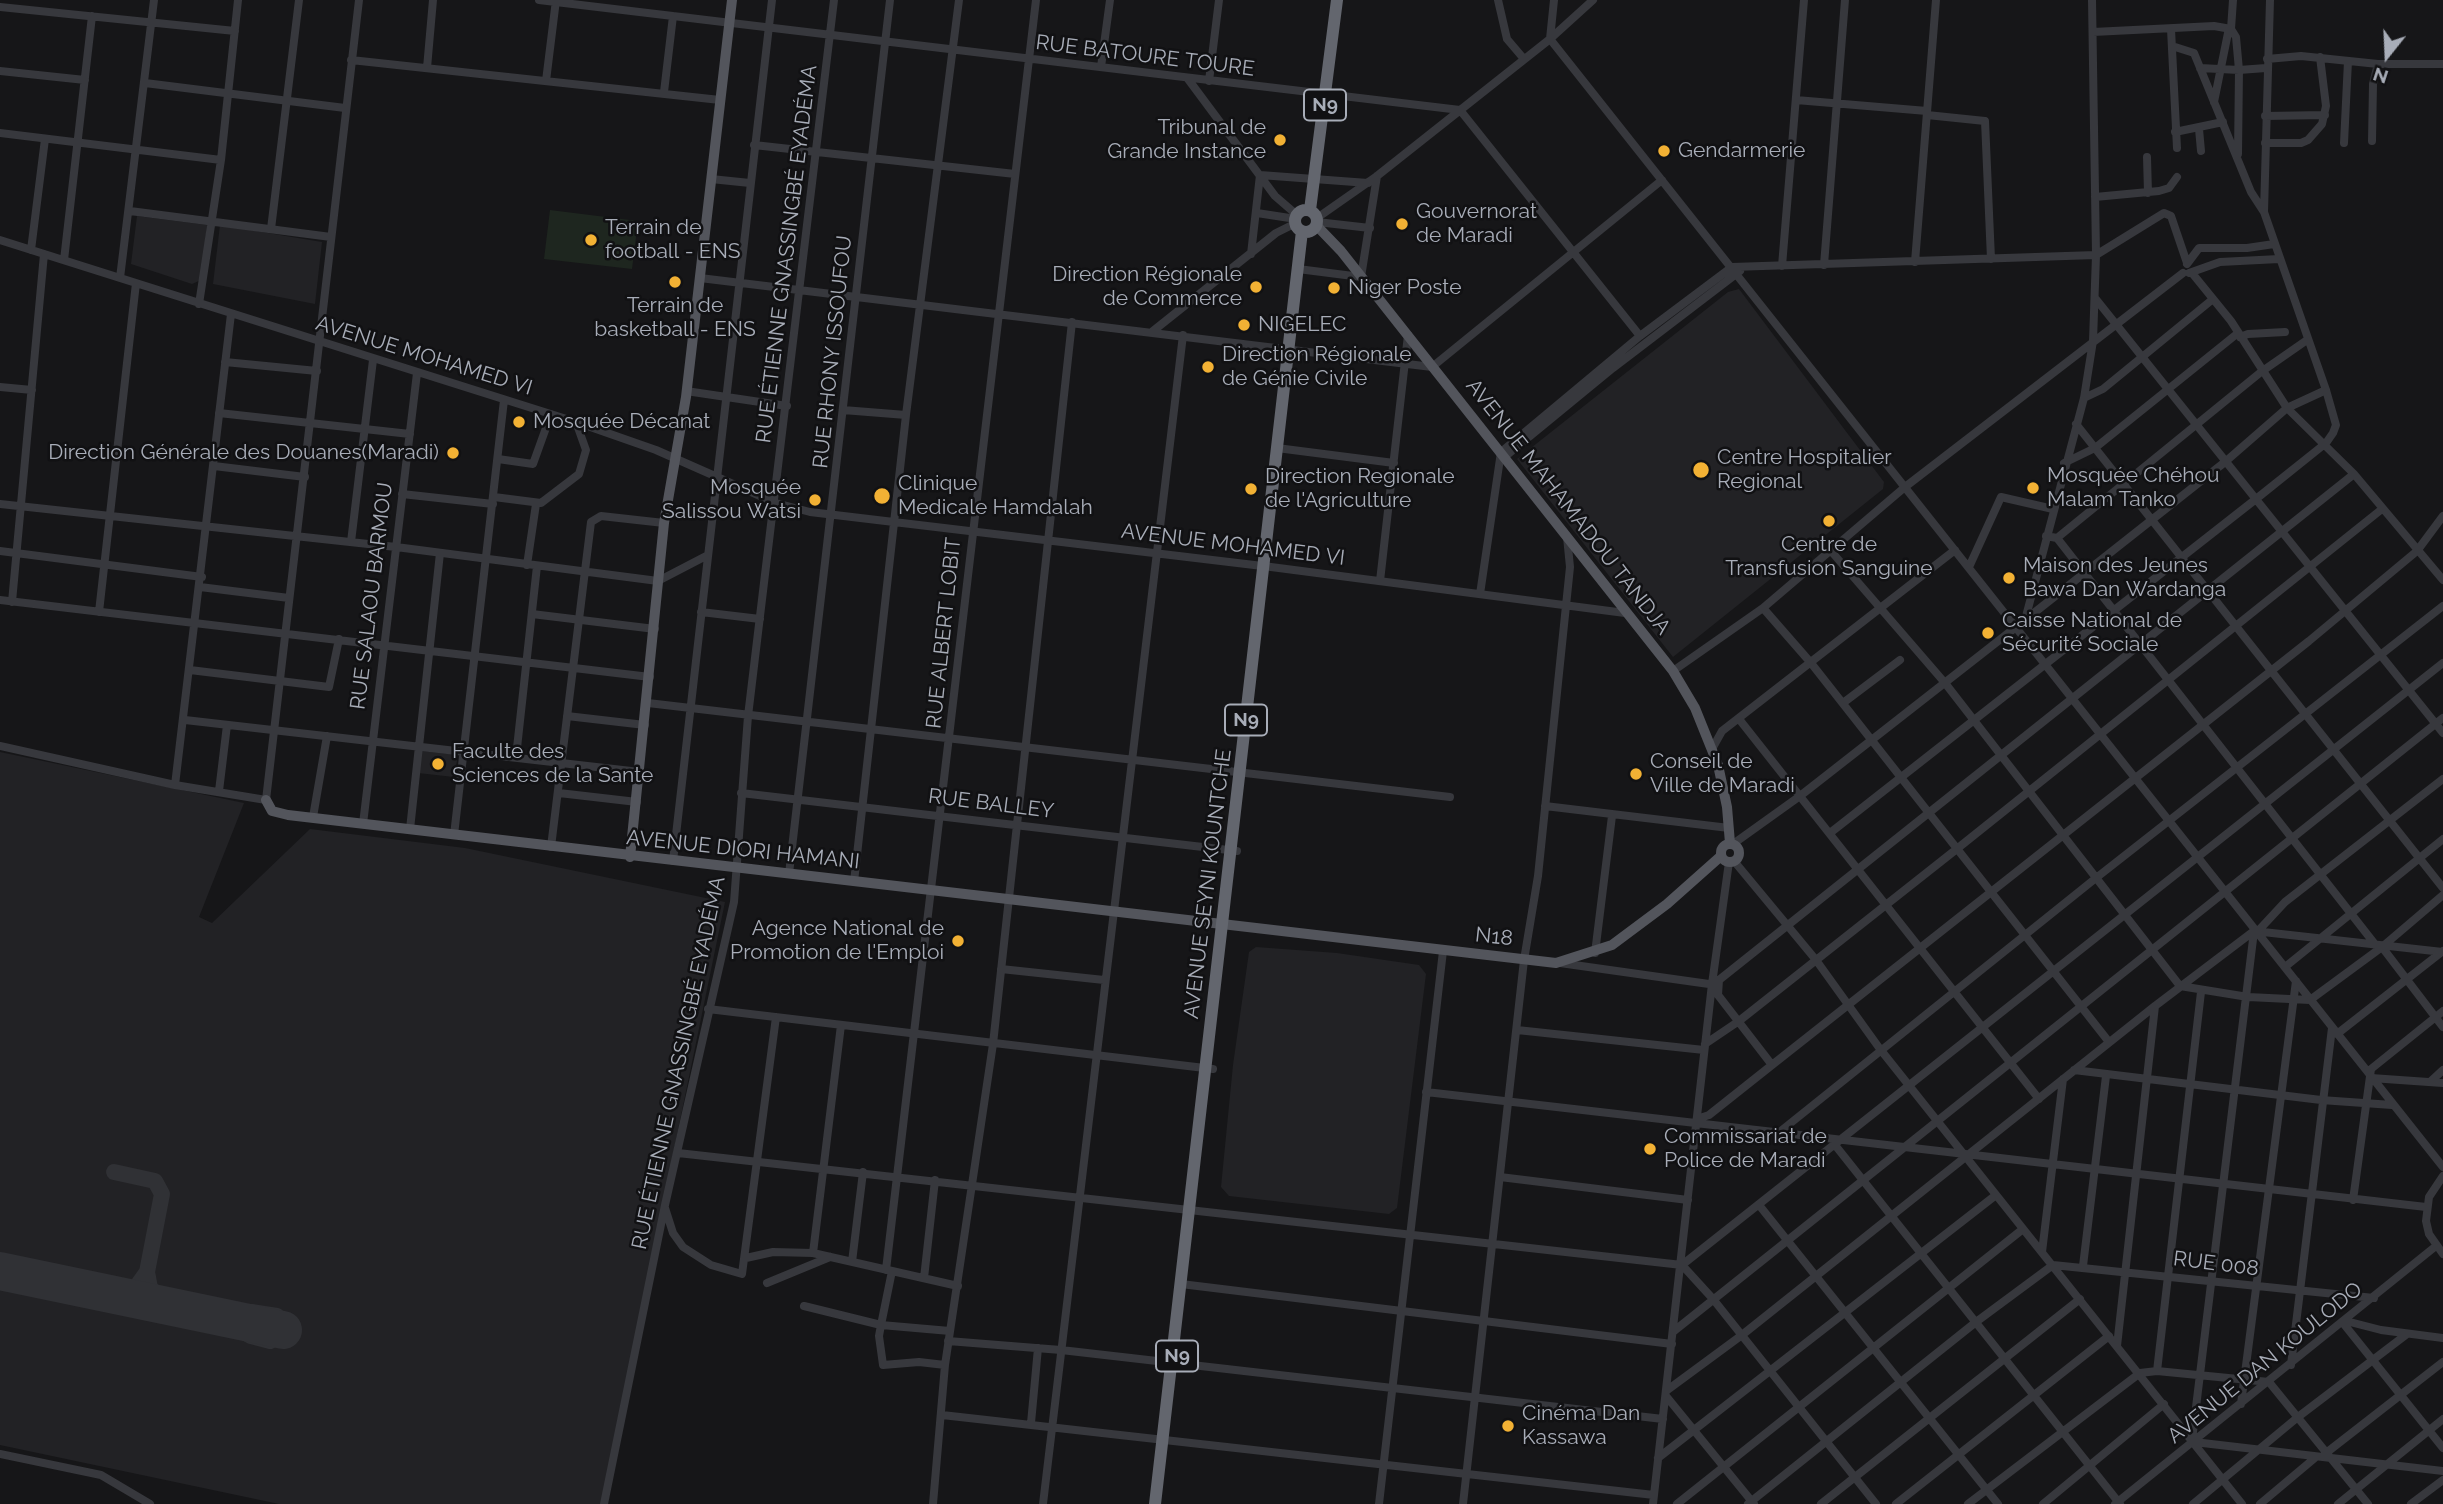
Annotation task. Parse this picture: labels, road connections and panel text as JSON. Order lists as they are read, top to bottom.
{
  "streets": {
    "highway": ["N9", "AVENUE SEYNI KOUNTCHE"],
    "main road": ["AVENUE MAHAMADOU TANDJA", "AVENUE DIORI HAMANI", "N18"],
    "street": [
      "RUE BATOURE TOURE",
      "RUE ÉTIENNE GNASSINGBÉ EYADÉMA",
      "RUE RHONY ISSOUFOU",
      "AVENUE MOHAMED VI",
      "RUE SALAOU BARMOU",
      "RUE ALBERT LOBIT",
      "RUE BALLEY",
      "RUE 008",
      "AVENUE DAN KOULODO"
    ]
  },
  "crossings": [
    ["RUE BATOURE TOURE", "RUE ÉTIENNE GNASSINGBÉ EYADÉMA"],
    ["RUE BATOURE TOURE", "RUE RHONY ISSOUFOU"],
    ["RUE BATOURE TOURE", "RUE ALBERT LOBIT"],
    ["RUE BATOURE TOURE", "AVENUE SEYNI KOUNTCHE"],
    ["N9", "AVENUE SEYNI KOUNTCHE"],
    ["RUE ÉTIENNE GNASSINGBÉ EYADÉMA", "AVENUE MOHAMED VI"],
    ["RUE ÉTIENNE GNASSINGBÉ EYADÉMA", "RUE BALLEY"],
    ["RUE ÉTIENNE GNASSINGBÉ EYADÉMA", "AVENUE DIORI HAMANI"],
    ["RUE RHONY ISSOUFOU", "AVENUE MOHAMED VI"],
    ["RUE RHONY ISSOUFOU", "RUE BALLEY"],
    ["RUE RHONY ISSOUFOU", "AVENUE DIORI HAMANI"],
    ["AVENUE MOHAMED VI", "AVENUE MAHAMADOU TANDJA"],
    ["AVENUE MOHAMED VI", "RUE SALAOU BARMOU"],
    ["AVENUE MOHAMED VI", "RUE ALBERT LOBIT"],
    ["AVENUE MOHAMED VI", "AVENUE SEYNI KOUNTCHE"],
    ["AVENUE MAHAMADOU TANDJA", "AVENUE SEYNI KOUNTCHE"],
    ["AVENUE MAHAMADOU TANDJA", "N18"],
    ["RUE SALAOU BARMOU", "AVENUE DIORI HAMANI"],
    ["RUE ALBERT LOBIT", "RUE BALLEY"],
    ["RUE ALBERT LOBIT", "AVENUE DIORI HAMANI"],
    ["RUE BALLEY", "AVENUE SEYNI KOUNTCHE"],
    ["AVENUE DIORI HAMANI", "AVENUE SEYNI KOUNTCHE"],
    ["AVENUE DIORI HAMANI", "N18"],
    ["AVENUE SEYNI KOUNTCHE", "N18"],
    ["RUE 008", "AVENUE DAN KOULODO"]
  ],
  "places": [
    "Tribunal de Grande Instance",
    "Gendarmerie",
    "Gouvernorat de Maradi",
    "Terrain de football - ENS",
    "Terrain de basketball - ENS",
    "Direction Régionale de Commerce",
    "Niger Poste",
    "NIGELEC",
    "Direction Régionale de Génie Civile",
    "Mosquée Décanat",
    "Direction Générale des Douanes(Maradi)",
    "Centre Hospitalier Regional",
    "Mosquée Chéhou Malam Tanko",
    "Direction Regionale de l'Agriculture",
    "Clinique Medicale Hamdalah",
    "Mosquée Salissou Watsi",
    "Centre de Transfusion Sanguine",
    "Maison des Jeunes Bawa Dan Wardanga",
    "Caisse National de Sécurité Sociale",
    "Faculte des Sciences de la Sante",
    "Conseil de Ville de Maradi",
    "Agence National de Promotion de l'Emploi",
    "Commissariat de Police de Maradi",
    "Cinéma Dan Kassawa"
  ],
  "north": "bottom"
}
